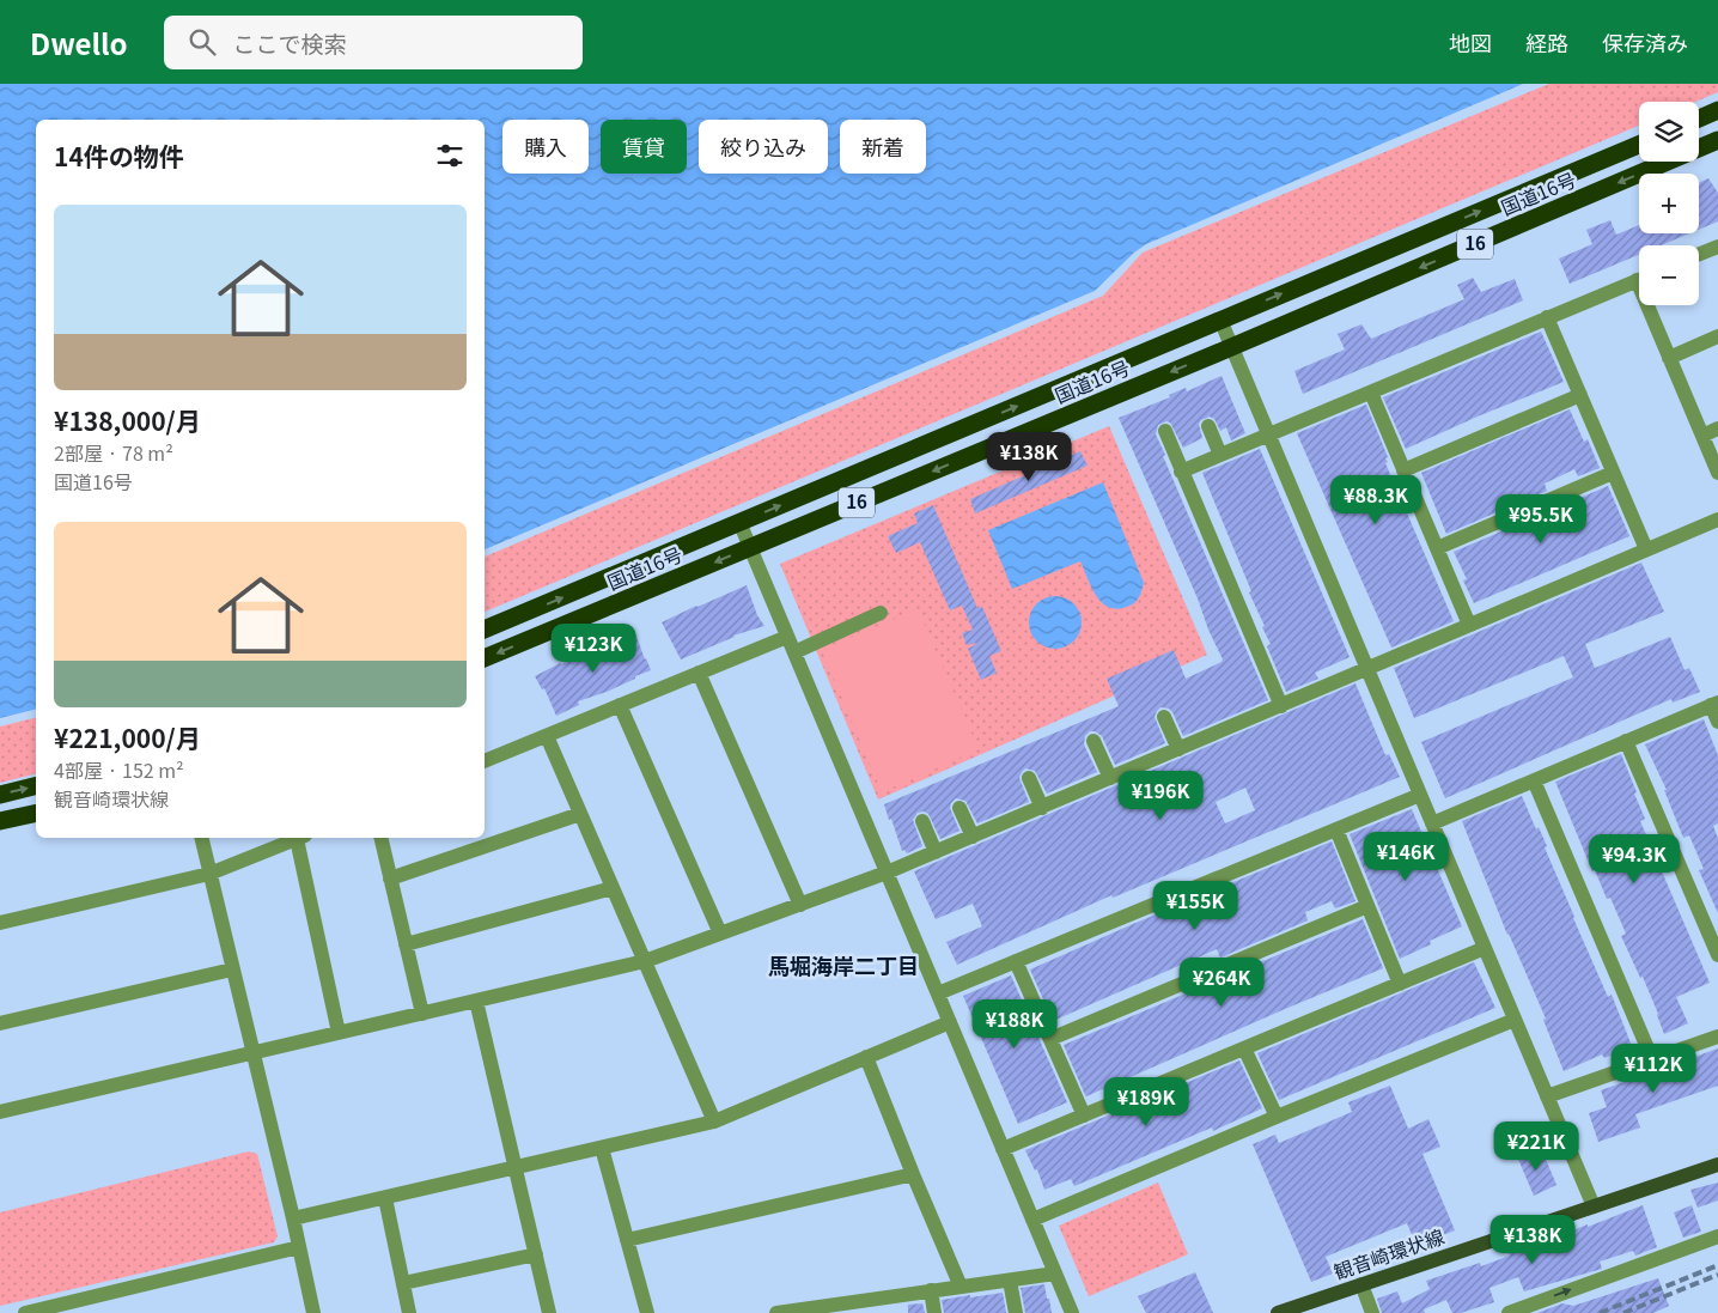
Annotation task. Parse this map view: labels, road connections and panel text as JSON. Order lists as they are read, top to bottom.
{
  "streets": {
    "highway": ["国道16号", "16"],
    "main road": ["観音崎環状線"]
  },
  "districts": ["馬堀海岸二丁目"],
  "page": {
    "header": "Dwello",
    "search": "ここで検索",
    "nav": ["地図", "経路", "保存済み"],
    "map_buttons": ["+", "−"],
    "chip": [
      "購入",
      "賃貸",
      "絞り込み",
      "新着"
    ],
    "heading": "14件の物件",
    "list": [
      {
        "name": "¥138,000/月",
        "note": "2部屋 · 78 m² · 国道16号"
      },
      {
        "name": "¥221,000/月",
        "note": "4部屋 · 152 m² · 観音崎環状線"
      }
    ],
    "price": [
      "¥138K",
      "¥88.3K",
      "¥95.5K",
      "¥123K",
      "¥196K",
      "¥146K",
      "¥94.3K",
      "¥155K",
      "¥264K",
      "¥188K",
      "¥112K",
      "¥189K",
      "¥221K",
      "¥138K"
    ]
  }
}
